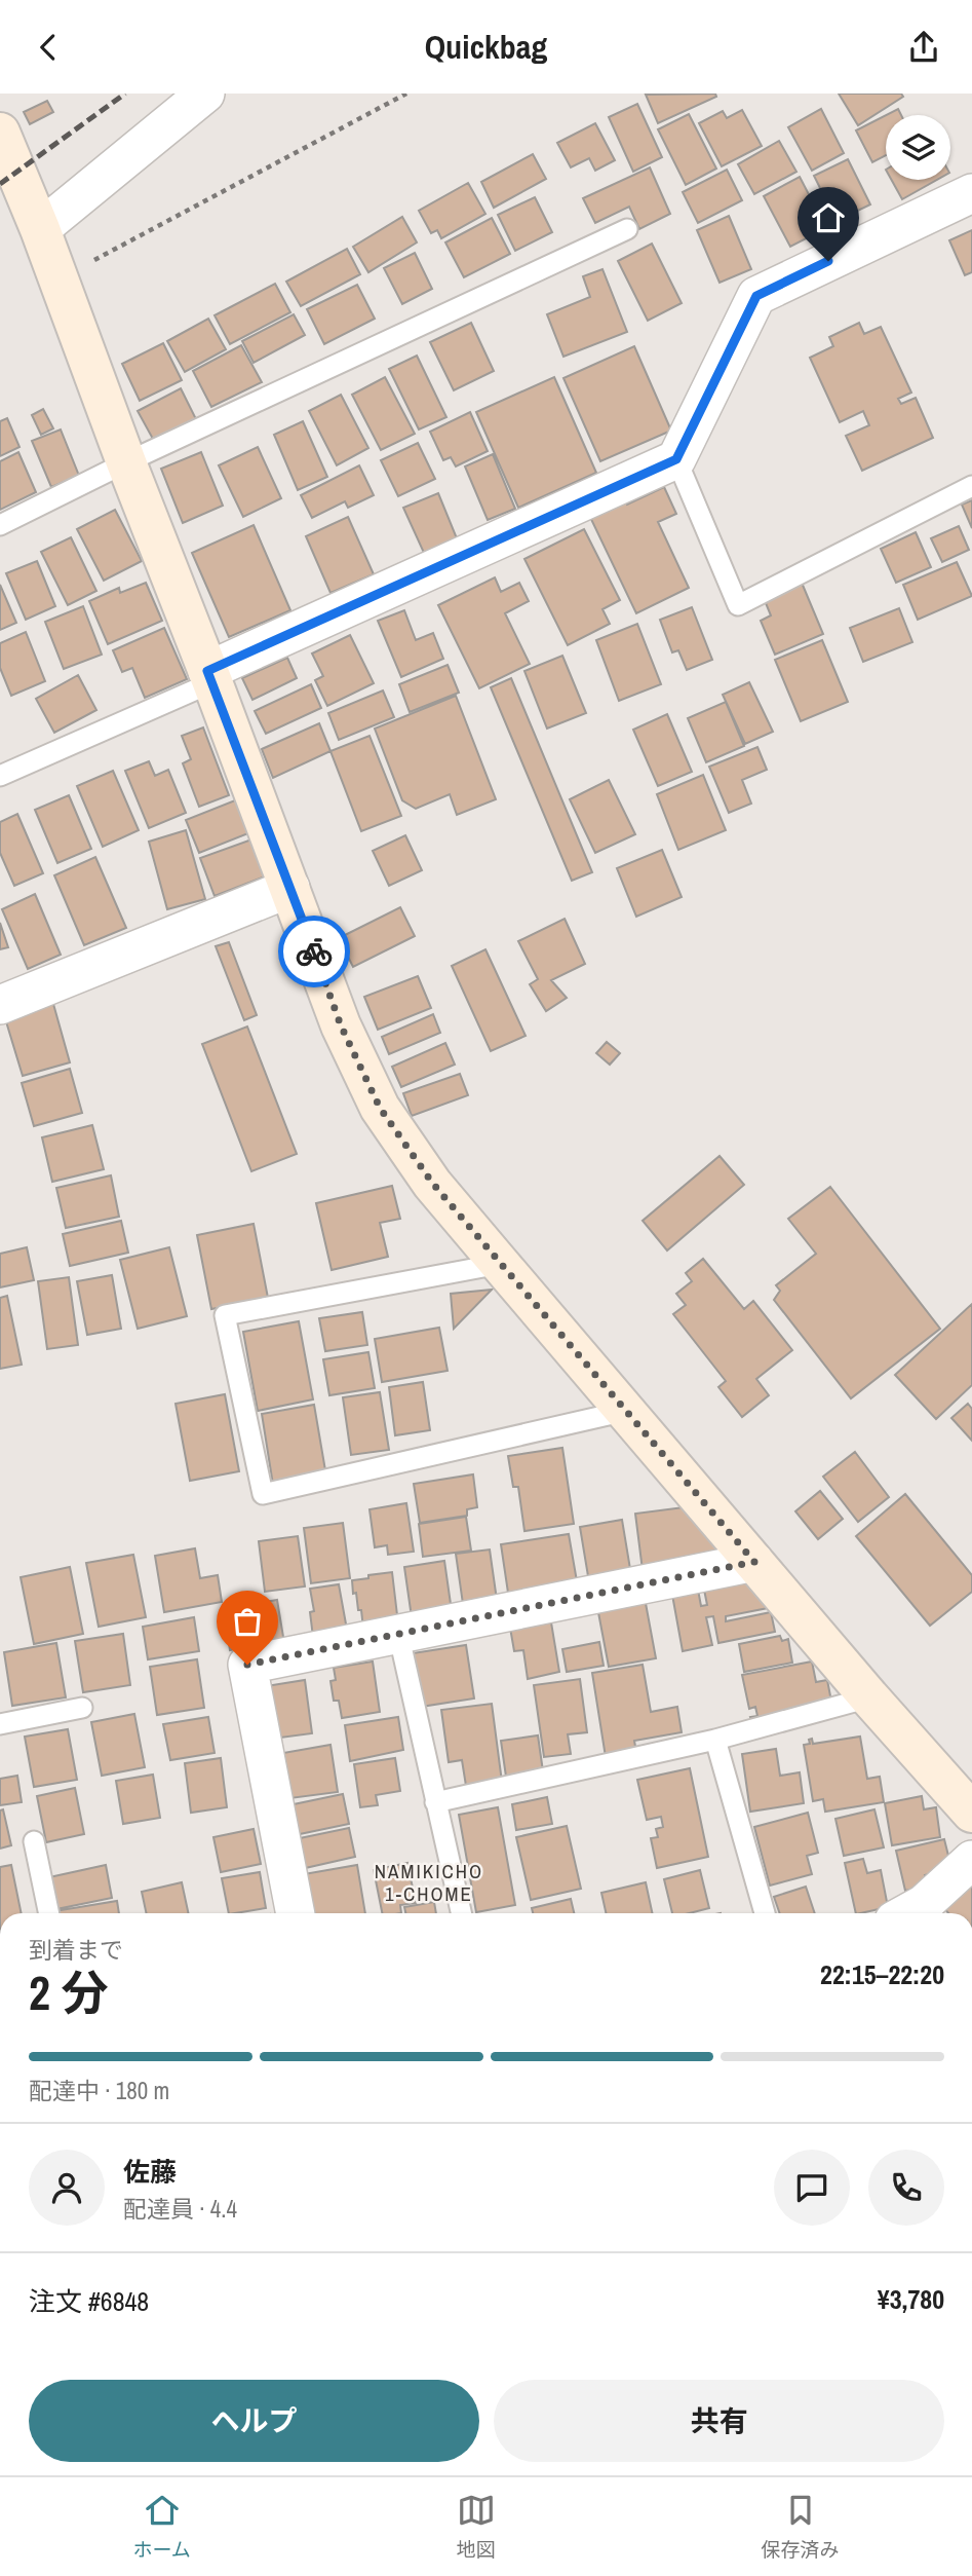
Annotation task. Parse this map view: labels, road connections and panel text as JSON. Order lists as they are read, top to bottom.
{
  "districts": ["NAMIKICHO 1-CHOME"],
  "page": {
    "header": "Quickbag",
    "heading": ["2 分", "到着まで", "22:15–22:20"],
    "panel": [
      "佐藤",
      "配達員 · 4.4",
      "注文 #6848",
      "¥3,780"
    ],
    "bar": "配達中 · 180 m",
    "buttons": ["ヘルプ", "共有"],
    "tabs": ["ホーム", "地図", "保存済み"]
  }
}
